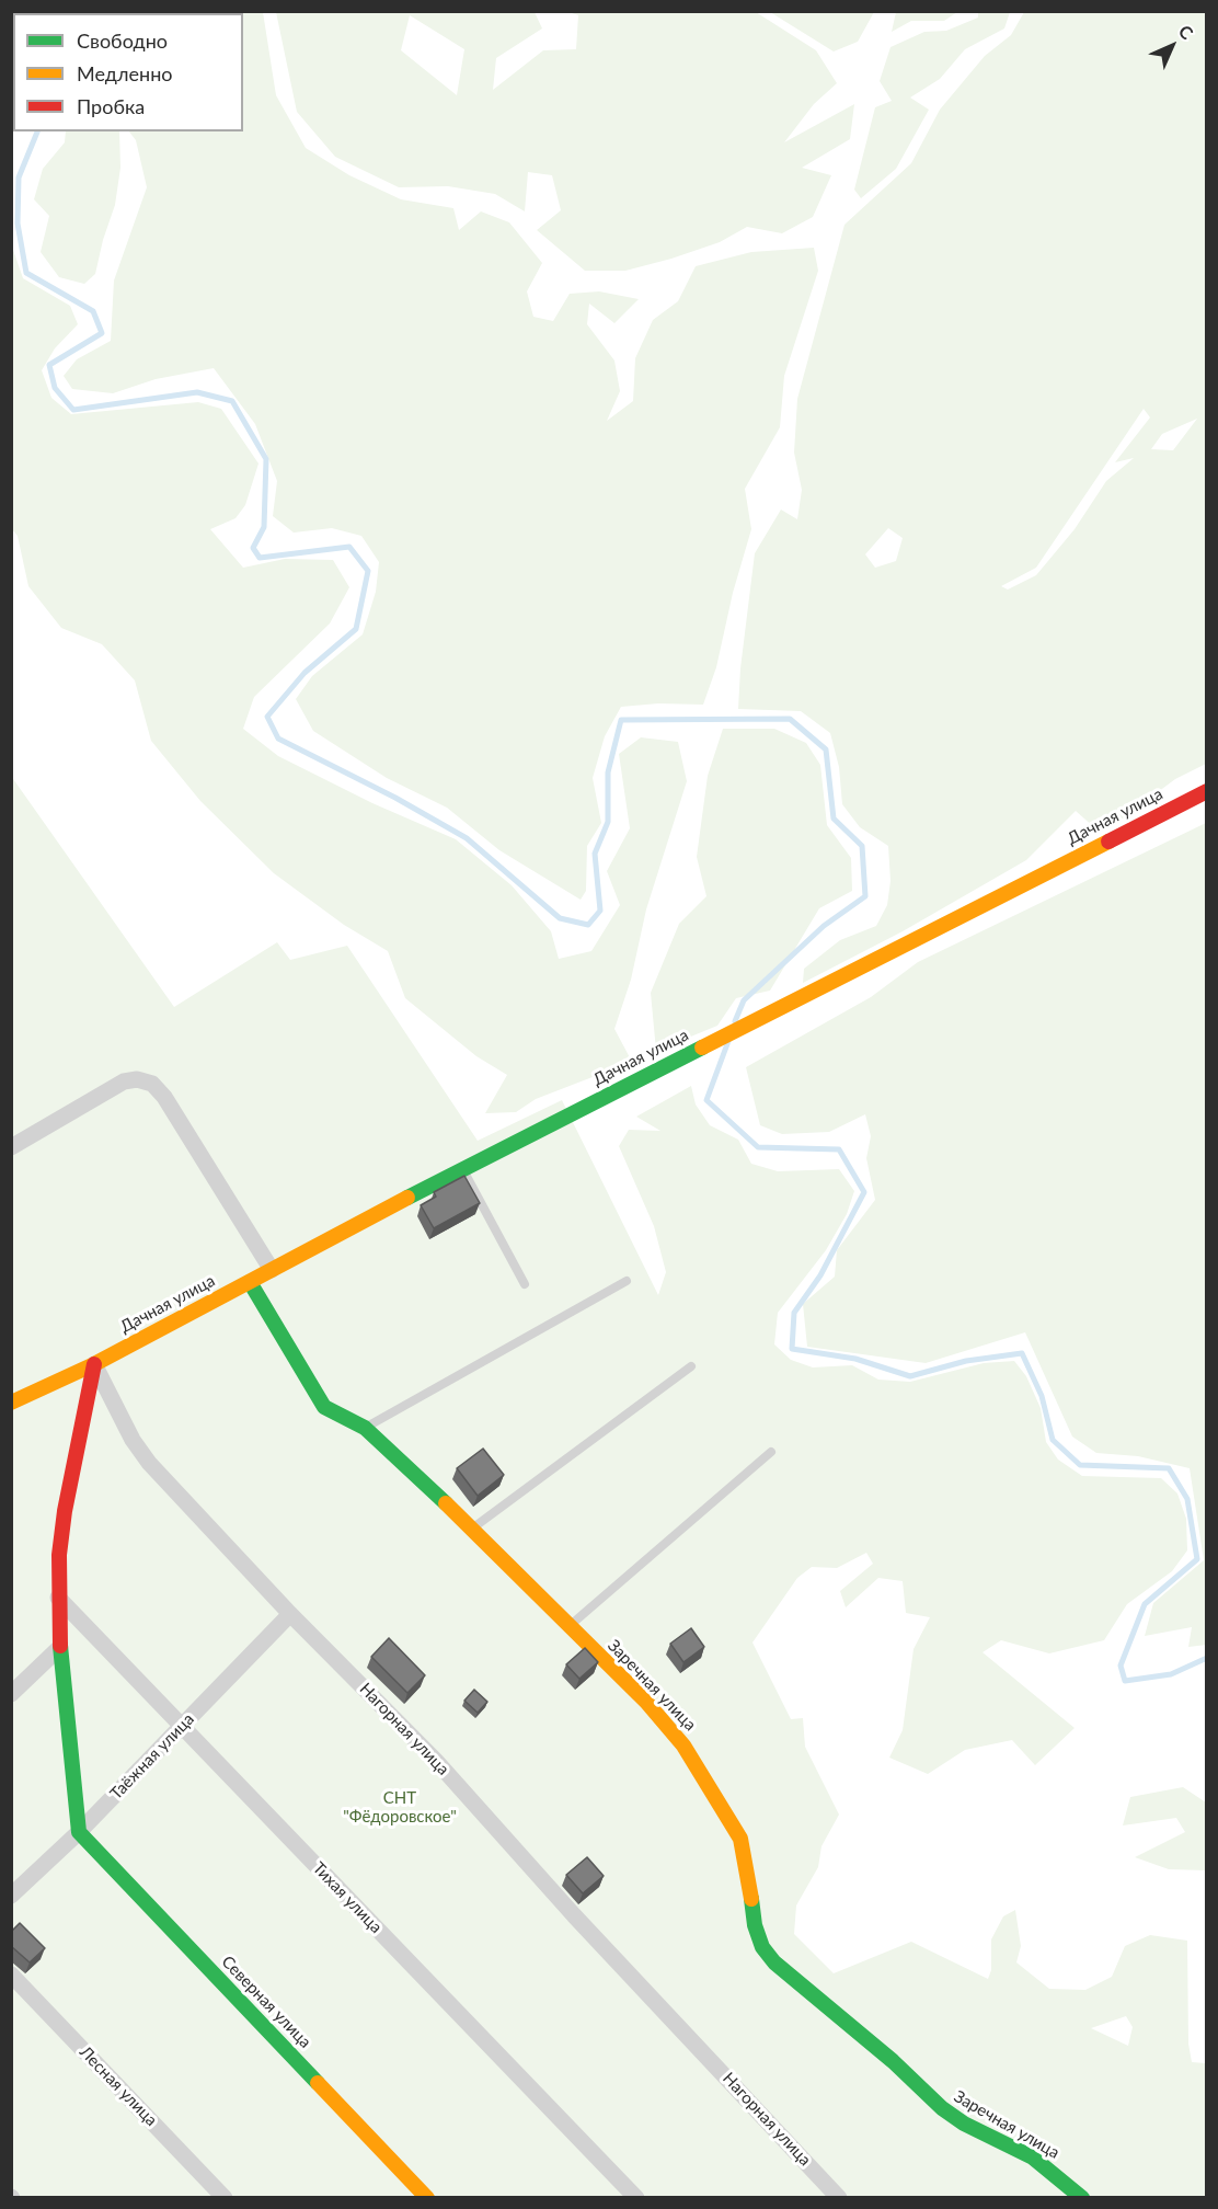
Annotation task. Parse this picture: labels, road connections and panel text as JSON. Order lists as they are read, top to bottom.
{
  "streets": {
    "street": [
      "Дачная улица",
      "Заречная улица",
      "Нагорная улица",
      "Таёжная улица",
      "Тихая улица",
      "Северная улица",
      "Лесная улица"
    ]
  },
  "crossings": [
    ["Дачная улица", "Заречная улица"],
    ["Дачная улица", "Нагорная улица"],
    ["Нагорная улица", "Таёжная улица"],
    ["Таёжная улица", "Тихая улица"],
    ["Таёжная улица", "Северная улица"]
  ],
  "parks": ["СНТ \"Фёдоровское\""],
  "legend": ["Свободно", "Медленно", "Пробка"],
  "north": "top right"
}
